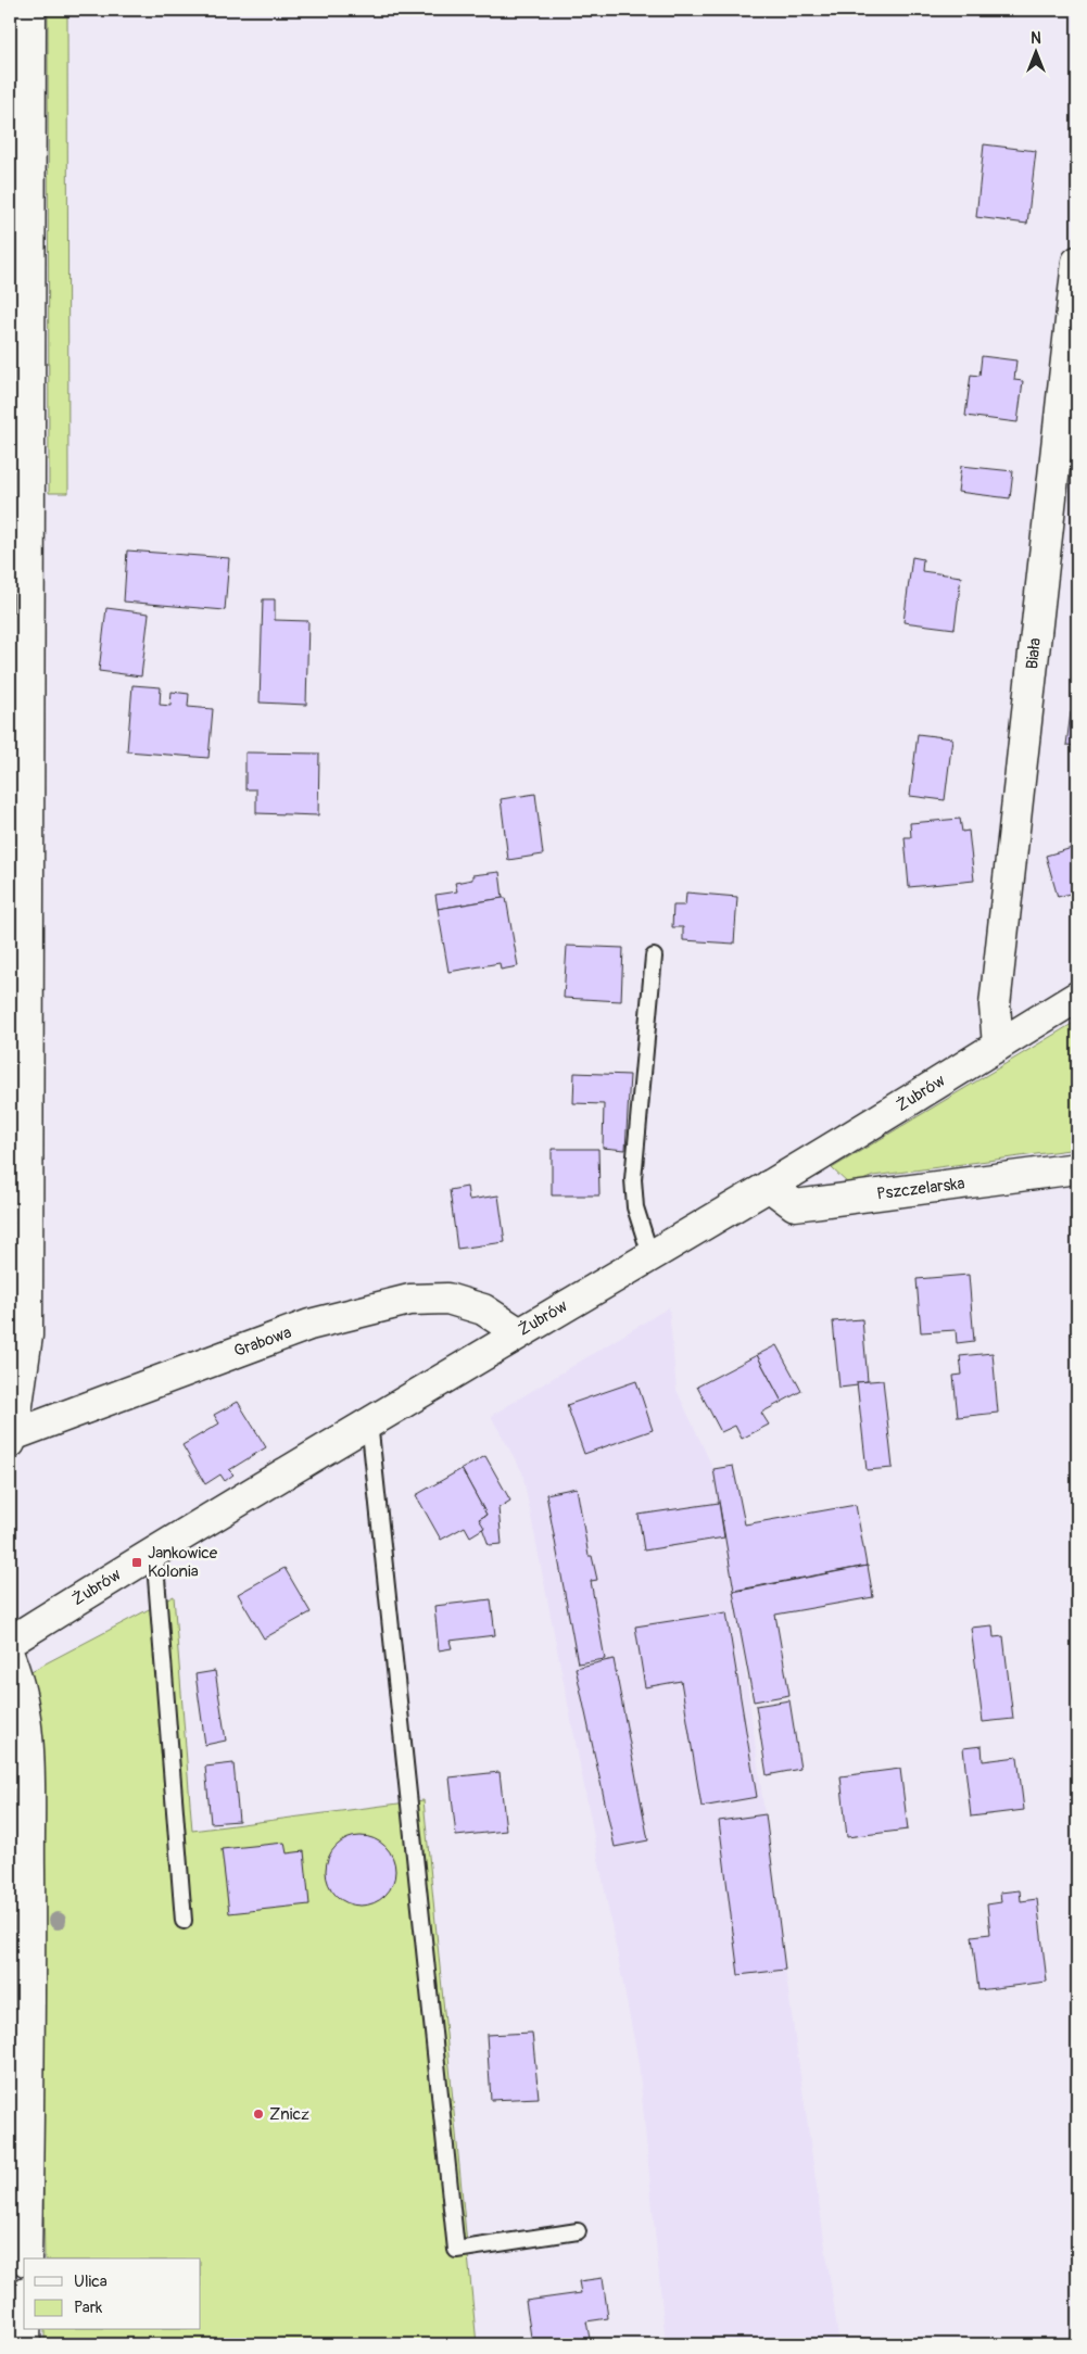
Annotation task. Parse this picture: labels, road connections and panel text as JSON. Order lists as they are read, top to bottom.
{
  "streets": {
    "street": [
      "Biała",
      "Żubrów",
      "Pszczelarska",
      "Grabowa"
    ]
  },
  "crossings": [
    ["Biała", "Żubrów"],
    ["Żubrów", "Pszczelarska"],
    ["Żubrów", "Grabowa"]
  ],
  "places": {
    "transit": ["Jankowice Kolonia"],
    "other": ["Znicz"]
  },
  "legend": ["Ulica", "Park"],
  "north": "top"
}
